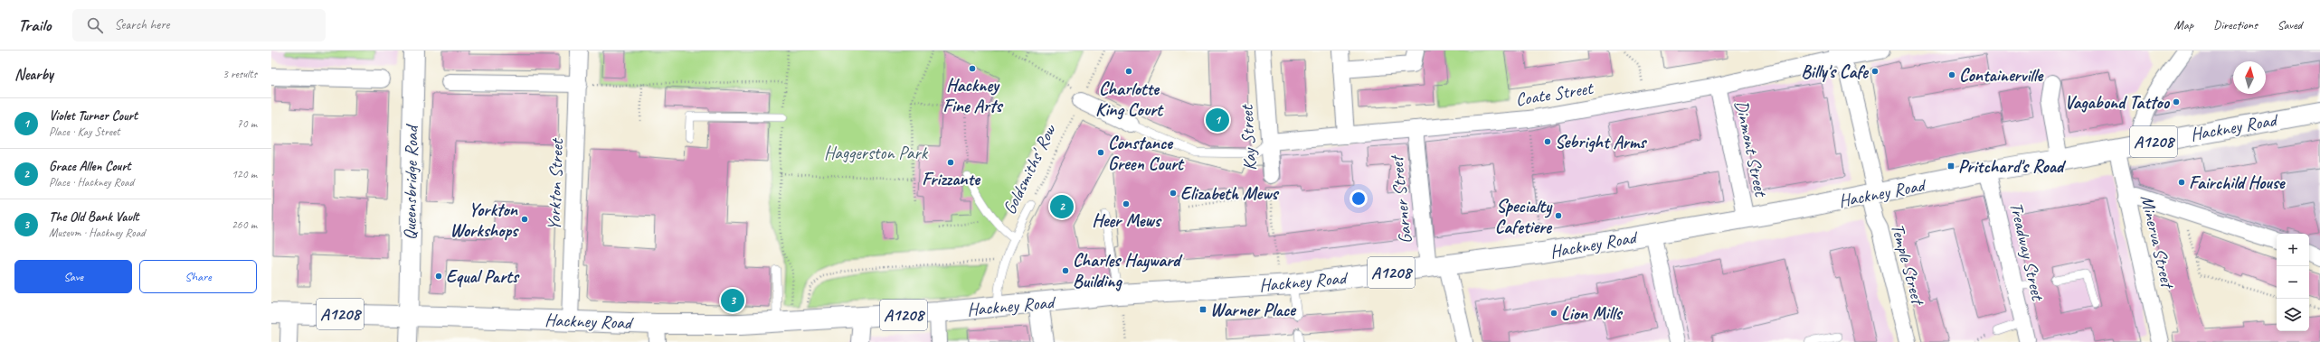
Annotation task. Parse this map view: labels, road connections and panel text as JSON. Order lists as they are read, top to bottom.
{
  "streets": {
    "main road": ["Hackney Road", "A1208", "Queensbridge Road"],
    "street": [
      "Coate Street",
      "Kay Street",
      "Dinmont Street",
      "Yorkton Street",
      "Garner Street",
      "Minerva Street",
      "Treadway Street",
      "Temple Street"
    ],
    "lane": ["Goldsmiths' Row"]
  },
  "crossings": [
    ["Coate Street", "Kay Street"],
    ["Coate Street", "Dinmont Street"],
    ["Coate Street", "Garner Street"],
    ["Hackney Road", "Dinmont Street"],
    ["Hackney Road", "Goldsmiths' Row"],
    ["Hackney Road", "Queensbridge Road"],
    ["Hackney Road", "Yorkton Street"],
    ["Hackney Road", "Garner Street"],
    ["Hackney Road", "Minerva Street"],
    ["Hackney Road", "Treadway Street"],
    ["Hackney Road", "Temple Street"]
  ],
  "parks": ["Haggerston Park"],
  "places": {
    "other": [
      "Hackney Fine Arts",
      "Charlotte King Court",
      "Billy's Cafe",
      "Containerville",
      "Vagabond Tattoo",
      "Sebright Arms",
      "Constance Green Court",
      "Frizzante",
      "Fairchild House",
      "Elizabeth Mews",
      "Heer Mews",
      "Specialty Cafetiere",
      "Yorkton Workshops",
      "Charles Hayward Building",
      "Equal Parts",
      "Lion Mills"
    ],
    "transit": ["Pritchard's Road", "Warner Place"]
  },
  "north": "top",
  "page": {
    "header": "Trailo",
    "search": "Search here",
    "nav": ["Map", "Directions", "Saved"],
    "heading": ["Nearby", "3 results"],
    "list": [
      {
        "mark": "1",
        "name": "Violet Turner Court",
        "note": "Place · Kay Street",
        "value": "70 m"
      },
      {
        "mark": "2",
        "name": "Grace Allen Court",
        "note": "Place · Hackney Road",
        "value": "120 m"
      },
      {
        "mark": "3",
        "name": "The Old Bank Vault",
        "note": "Museum · Hackney Road",
        "value": "260 m"
      }
    ],
    "pins": ["1", "2", "3"],
    "map_buttons": ["+", "−"],
    "buttons": ["Save", "Share"]
  }
}
